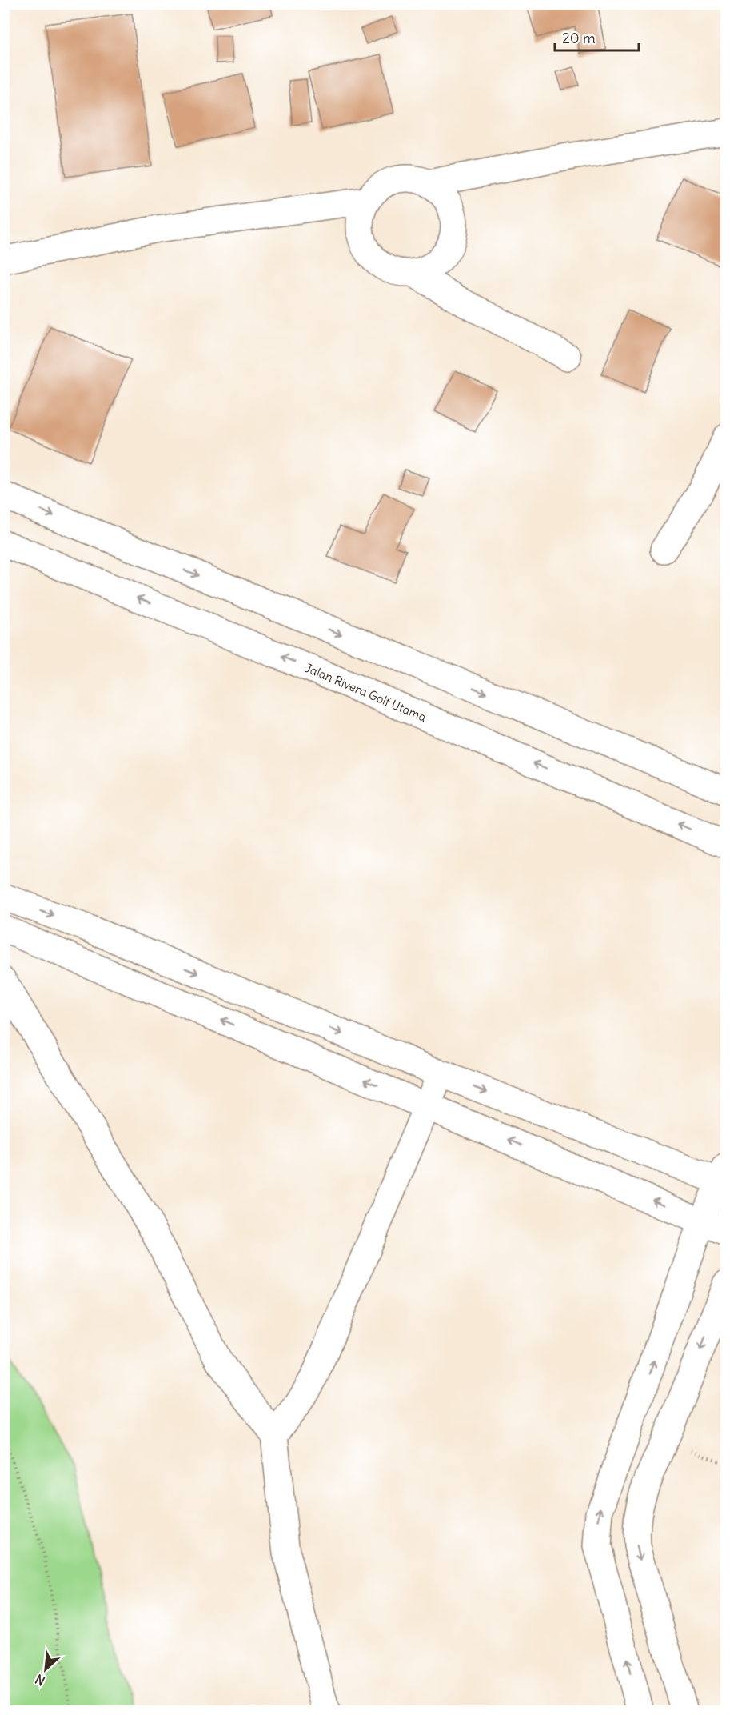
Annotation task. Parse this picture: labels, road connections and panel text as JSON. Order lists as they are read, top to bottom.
{
  "streets": {
    "street": ["Jalan Rivera Golf Utama"]
  },
  "scale_bar": "20 m",
  "north": "bottom left"
}
